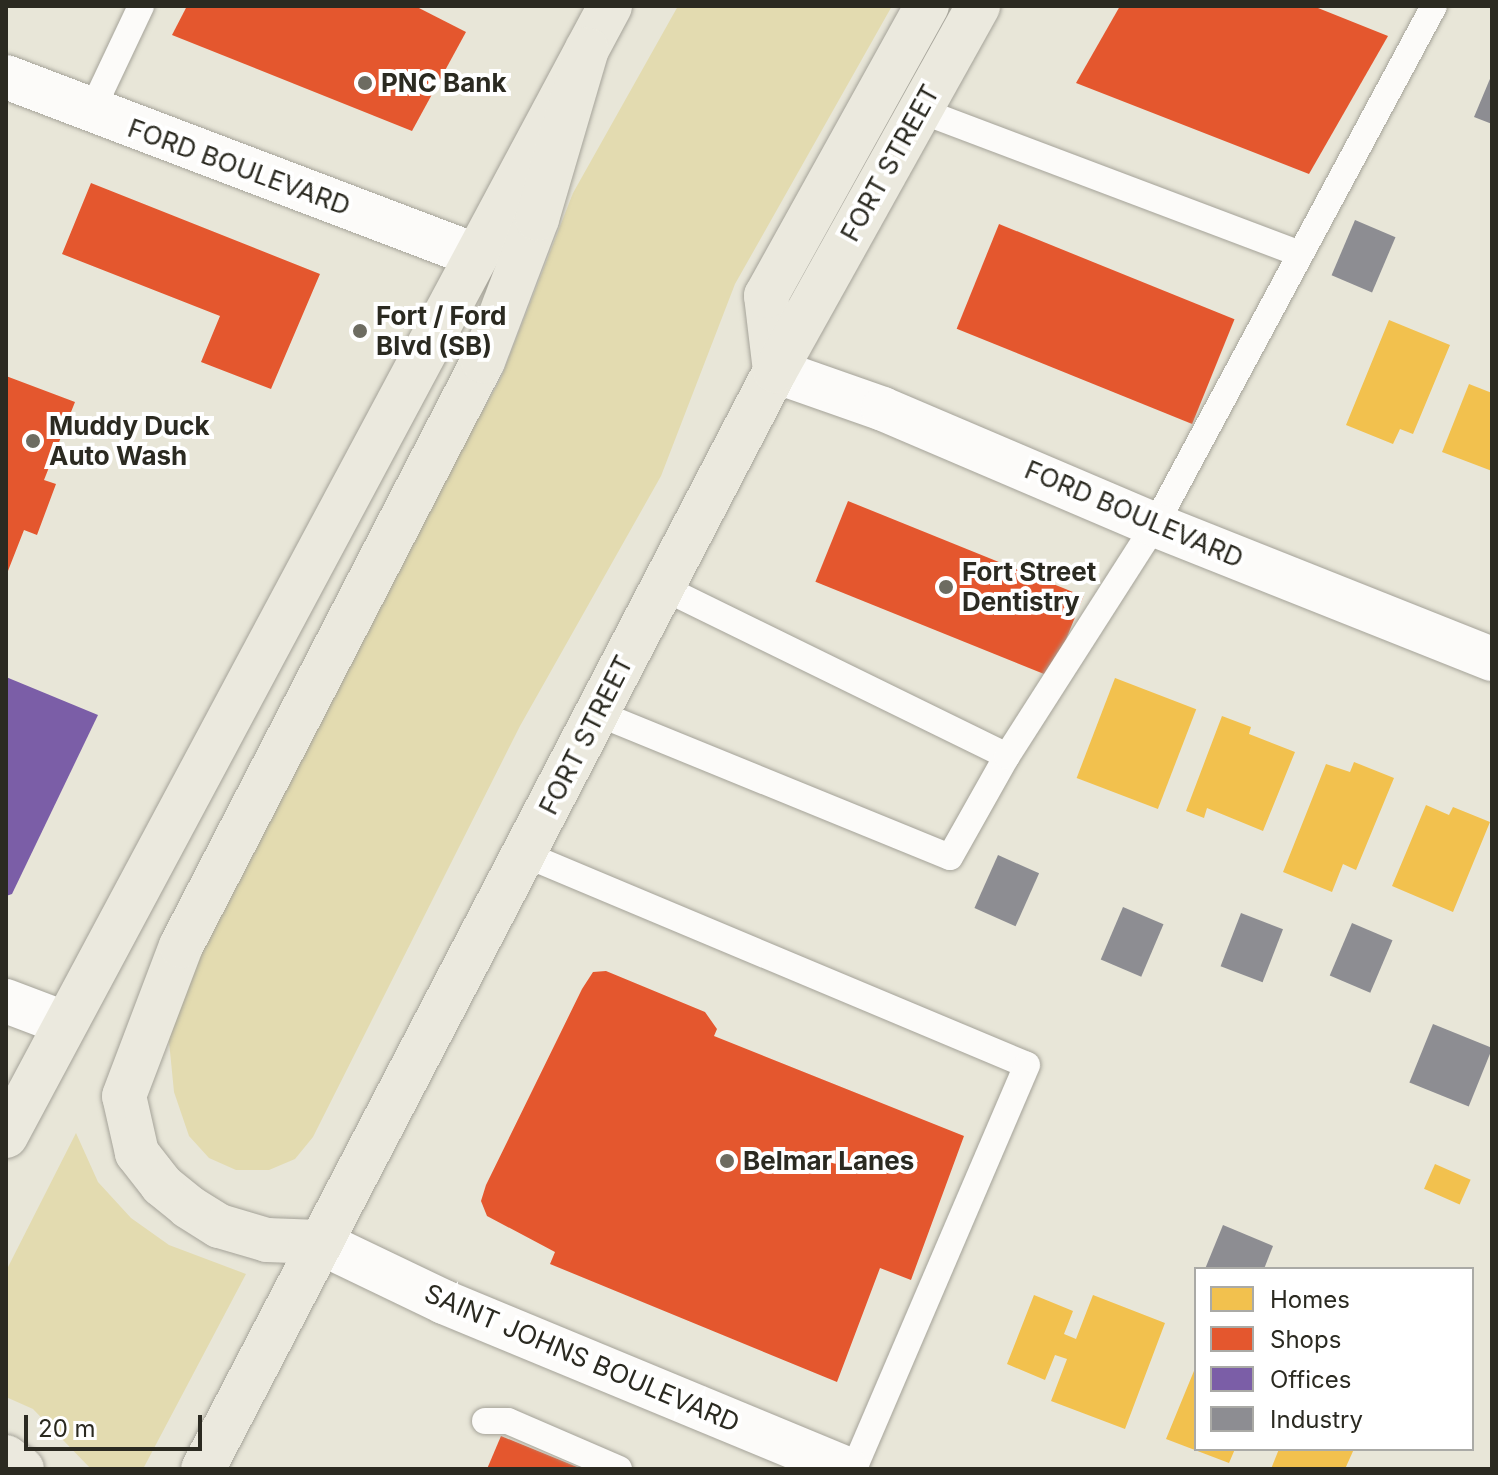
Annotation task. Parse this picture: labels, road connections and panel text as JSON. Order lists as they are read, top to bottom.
{
  "streets": {
    "main road": ["FORT STREET"],
    "street": ["FORD BOULEVARD", "SAINT JOHNS BOULEVARD"]
  },
  "crossings": [
    ["FORT STREET", "FORD BOULEVARD"],
    ["FORT STREET", "SAINT JOHNS BOULEVARD"]
  ],
  "places": [
    "PNC Bank",
    "Fort / Ford Blvd (SB)",
    "Muddy Duck Auto Wash",
    "Fort Street Dentistry",
    "Belmar Lanes"
  ],
  "legend": [
    "Homes",
    "Shops",
    "Offices",
    "Industry"
  ],
  "scale_bar": "20 m"
}
